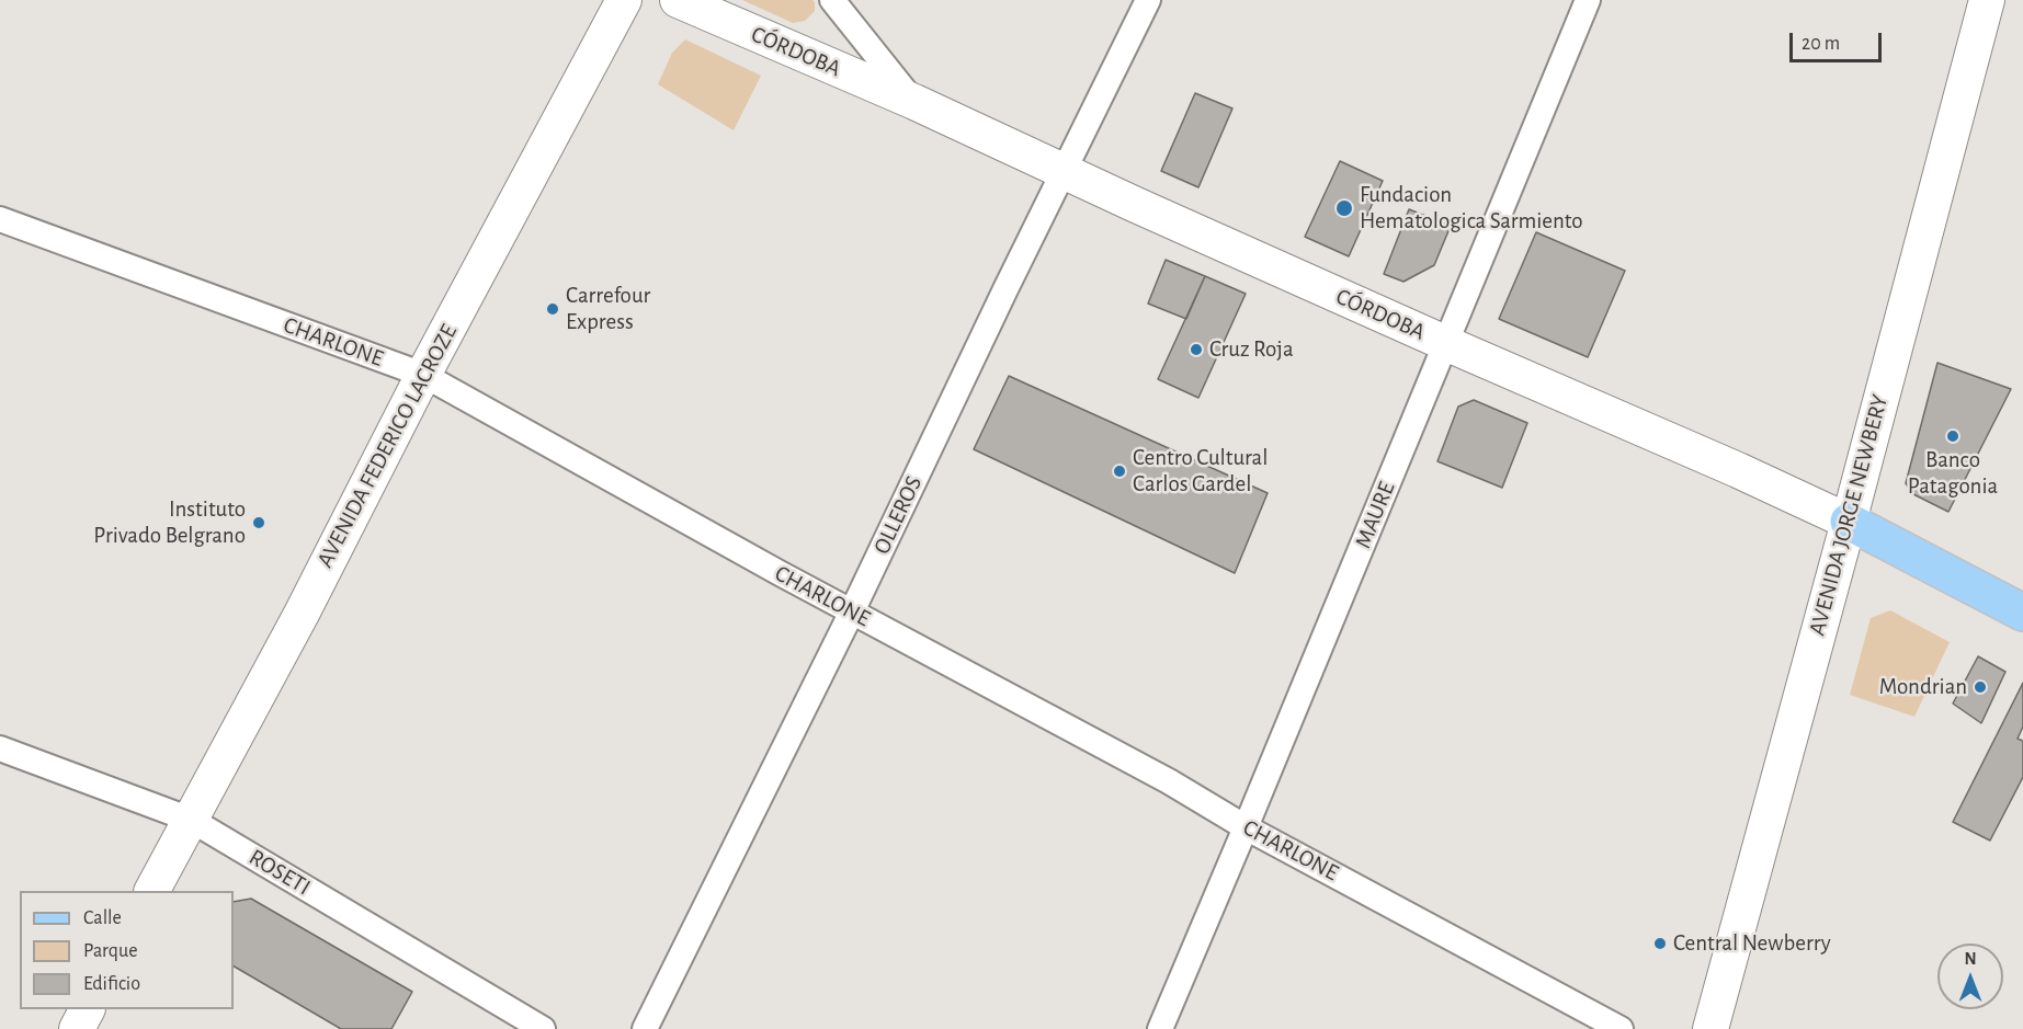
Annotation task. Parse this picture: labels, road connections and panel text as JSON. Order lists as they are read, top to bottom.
{
  "streets": {
    "main road": ["CÓRDOBA", "AVENIDA FEDERICO LACROZE", "AVENIDA JORGE NEWBERY"],
    "street": [
      "CHARLONE",
      "OLLEROS",
      "MAURE",
      "ROSETI"
    ]
  },
  "crossings": [
    ["CÓRDOBA", "OLLEROS"],
    ["CÓRDOBA", "MAURE"],
    ["CÓRDOBA", "AVENIDA JORGE NEWBERY"],
    ["CHARLONE", "AVENIDA FEDERICO LACROZE"],
    ["CHARLONE", "OLLEROS"],
    ["CHARLONE", "MAURE"],
    ["AVENIDA FEDERICO LACROZE", "ROSETI"]
  ],
  "places": [
    "Fundacion Hematologica Sarmiento",
    "Carrefour Express",
    "Cruz Roja",
    "Banco Patagonia",
    "Centro Cultural Carlos Gardel",
    "Instituto Privado Belgrano",
    "Mondrian",
    "Central Newberry"
  ],
  "legend": ["Calle", "Parque", "Edificio"],
  "scale_bar": "20 m",
  "north": "top"
}
